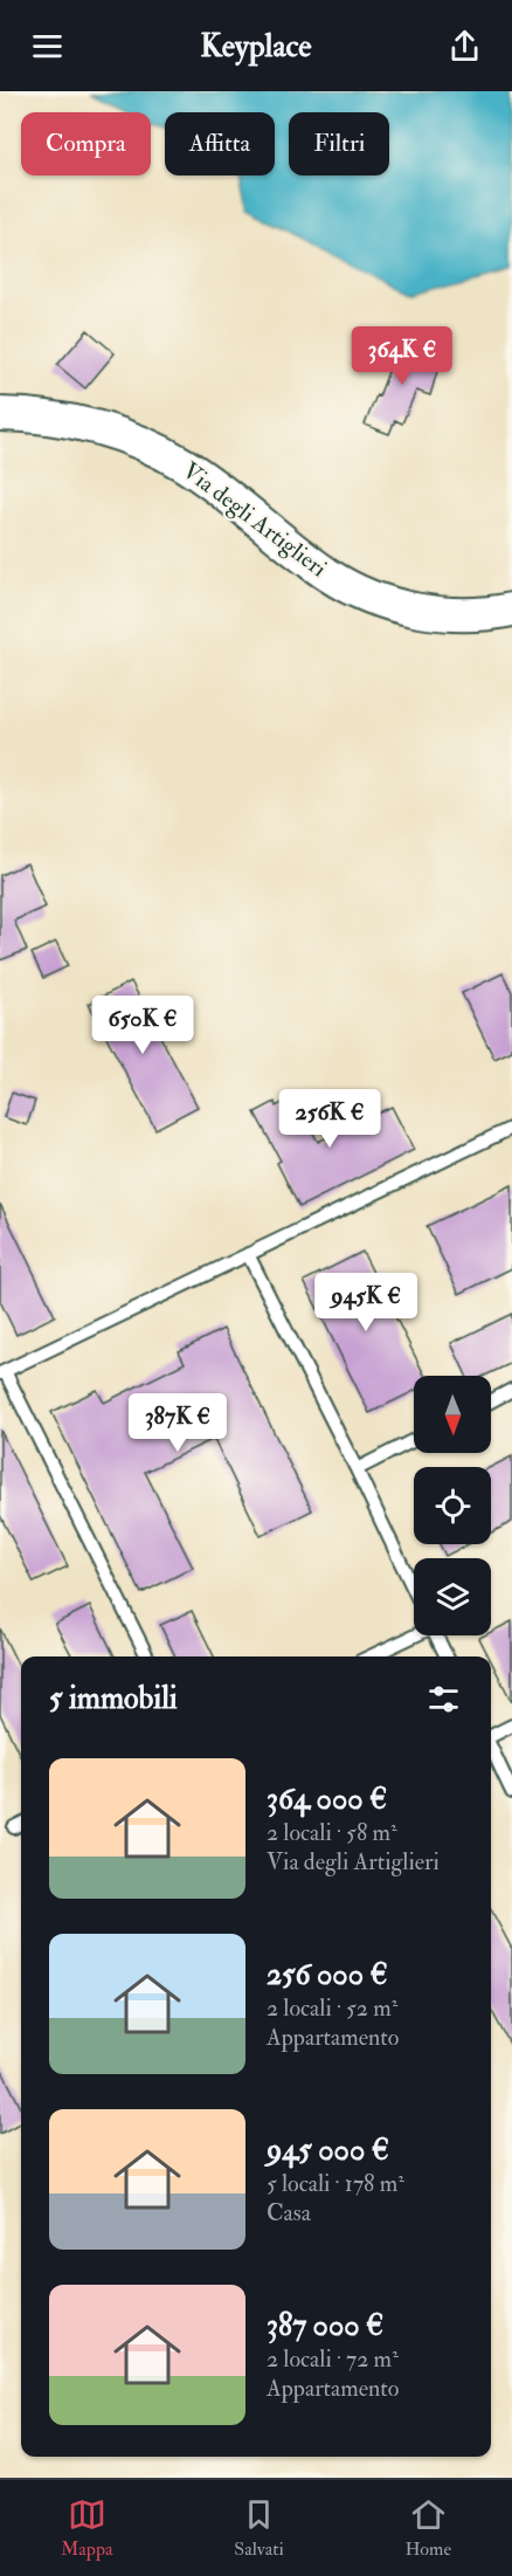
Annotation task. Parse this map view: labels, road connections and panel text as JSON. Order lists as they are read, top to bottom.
{
  "streets": {
    "street": ["Via degli Artiglieri"]
  },
  "north": "bottom",
  "page": {
    "header": "Keyplace",
    "chip": ["Compra", "Affitta", "Filtri"],
    "price": [
      "364K €",
      "650K €",
      "256K €",
      "945K €",
      "387K €"
    ],
    "heading": "5 immobili",
    "list": [
      {
        "name": "364 000 €",
        "note": "2 locali · 58 m² · Via degli Artiglieri"
      },
      {
        "name": "256 000 €",
        "note": "2 locali · 52 m² · Appartamento"
      },
      {
        "name": "945 000 €",
        "note": "5 locali · 178 m² · Casa"
      },
      {
        "name": "387 000 €",
        "note": "2 locali · 72 m² · Appartamento"
      }
    ],
    "tabs": ["Mappa", "Salvati", "Home"]
  }
}
